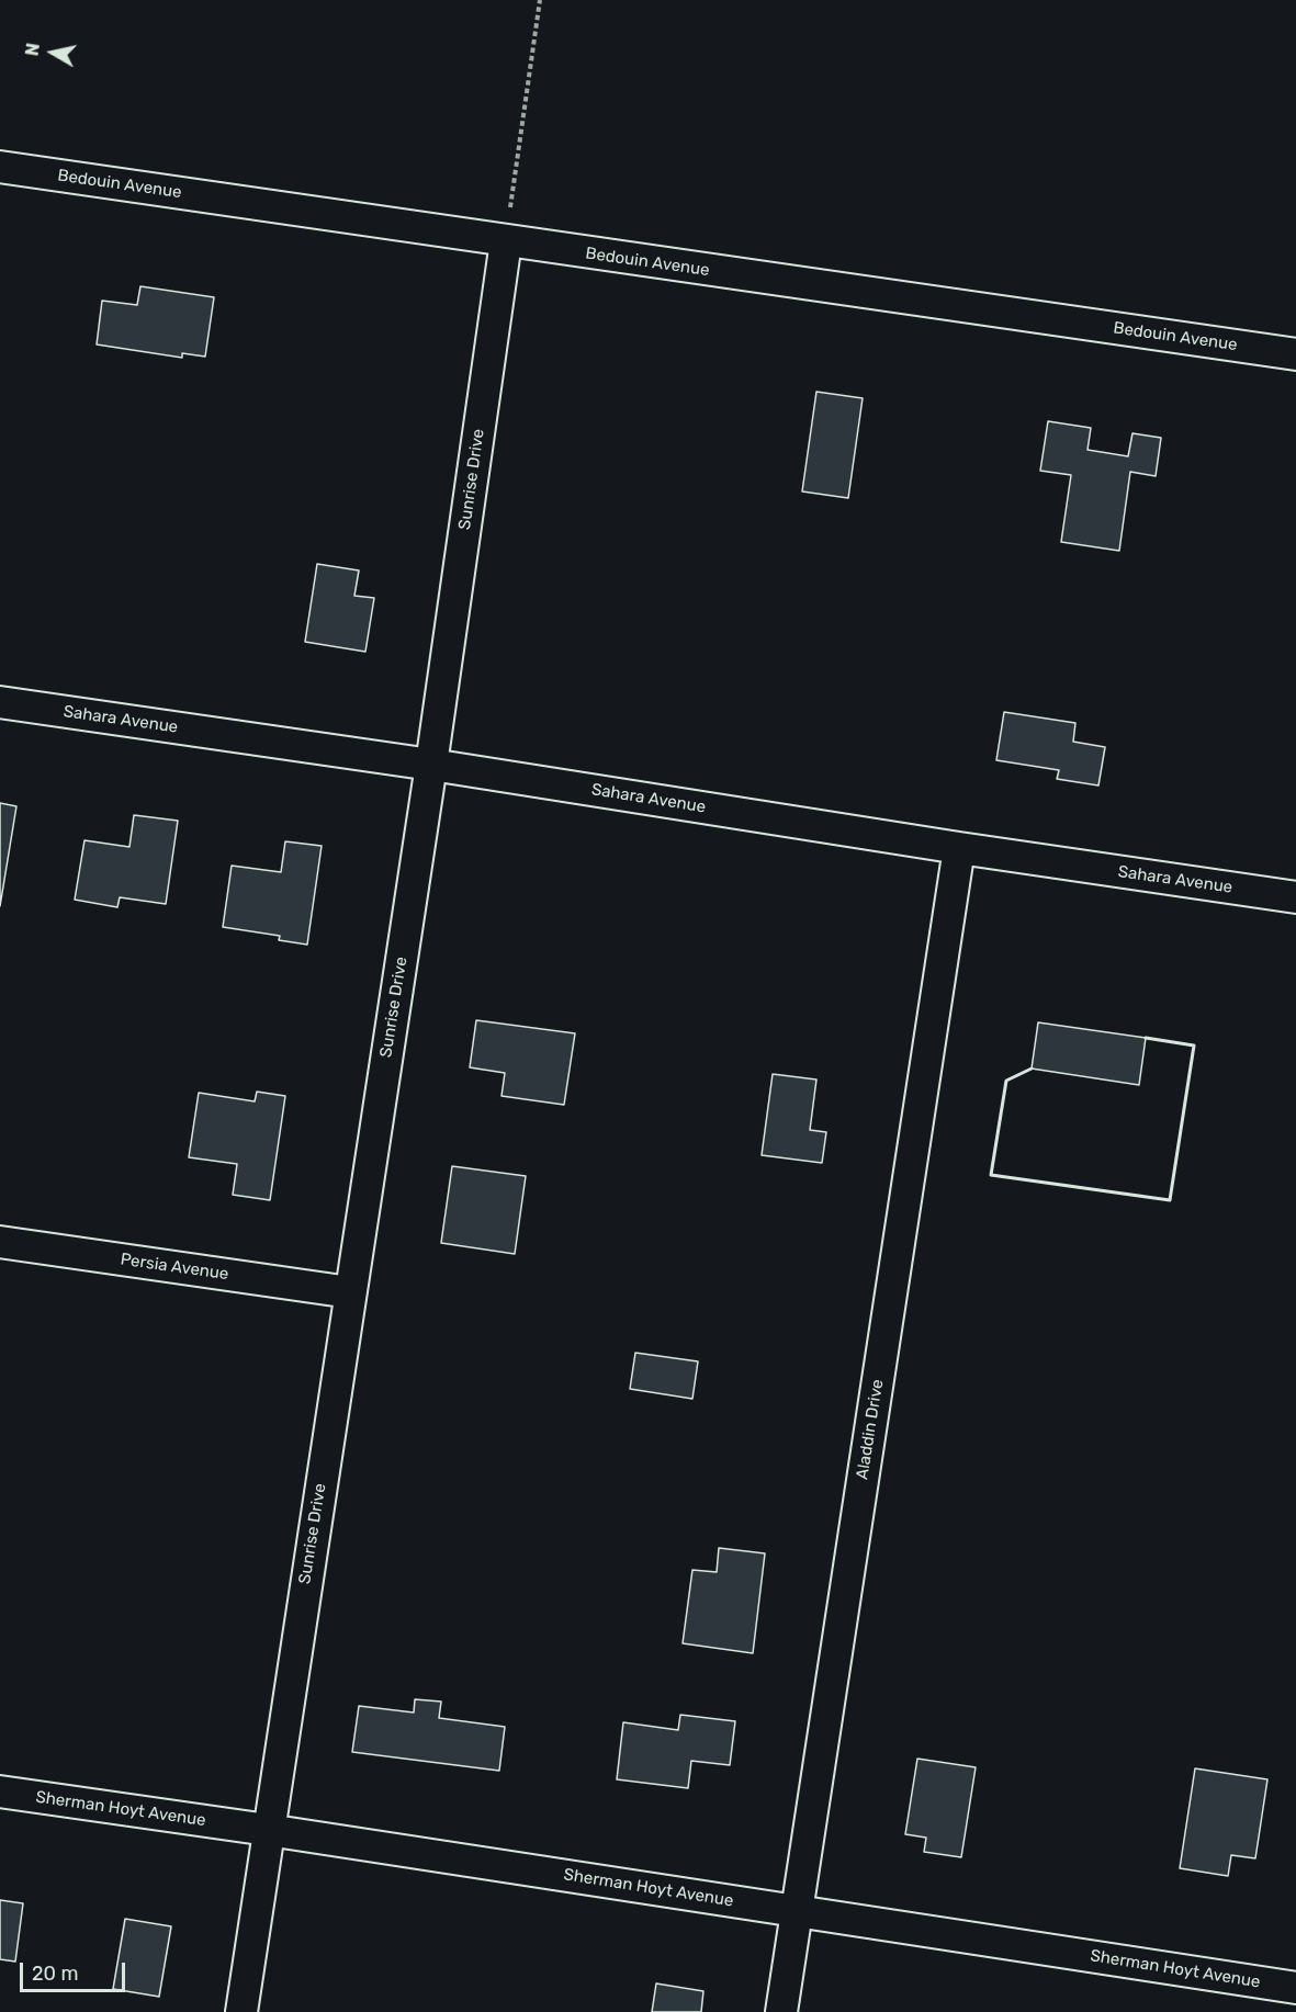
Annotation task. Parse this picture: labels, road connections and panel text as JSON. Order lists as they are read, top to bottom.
{
  "streets": {
    "street": [
      "Bedouin Avenue",
      "Sunrise Drive",
      "Sahara Avenue",
      "Persia Avenue",
      "Aladdin Drive",
      "Sherman Hoyt Avenue"
    ]
  },
  "crossings": [
    ["Bedouin Avenue", "Sunrise Drive"],
    ["Sunrise Drive", "Sahara Avenue"],
    ["Sunrise Drive", "Persia Avenue"],
    ["Sunrise Drive", "Sherman Hoyt Avenue"],
    ["Sahara Avenue", "Aladdin Drive"],
    ["Aladdin Drive", "Sherman Hoyt Avenue"]
  ],
  "scale_bar": "20 m",
  "north": "left"
}
